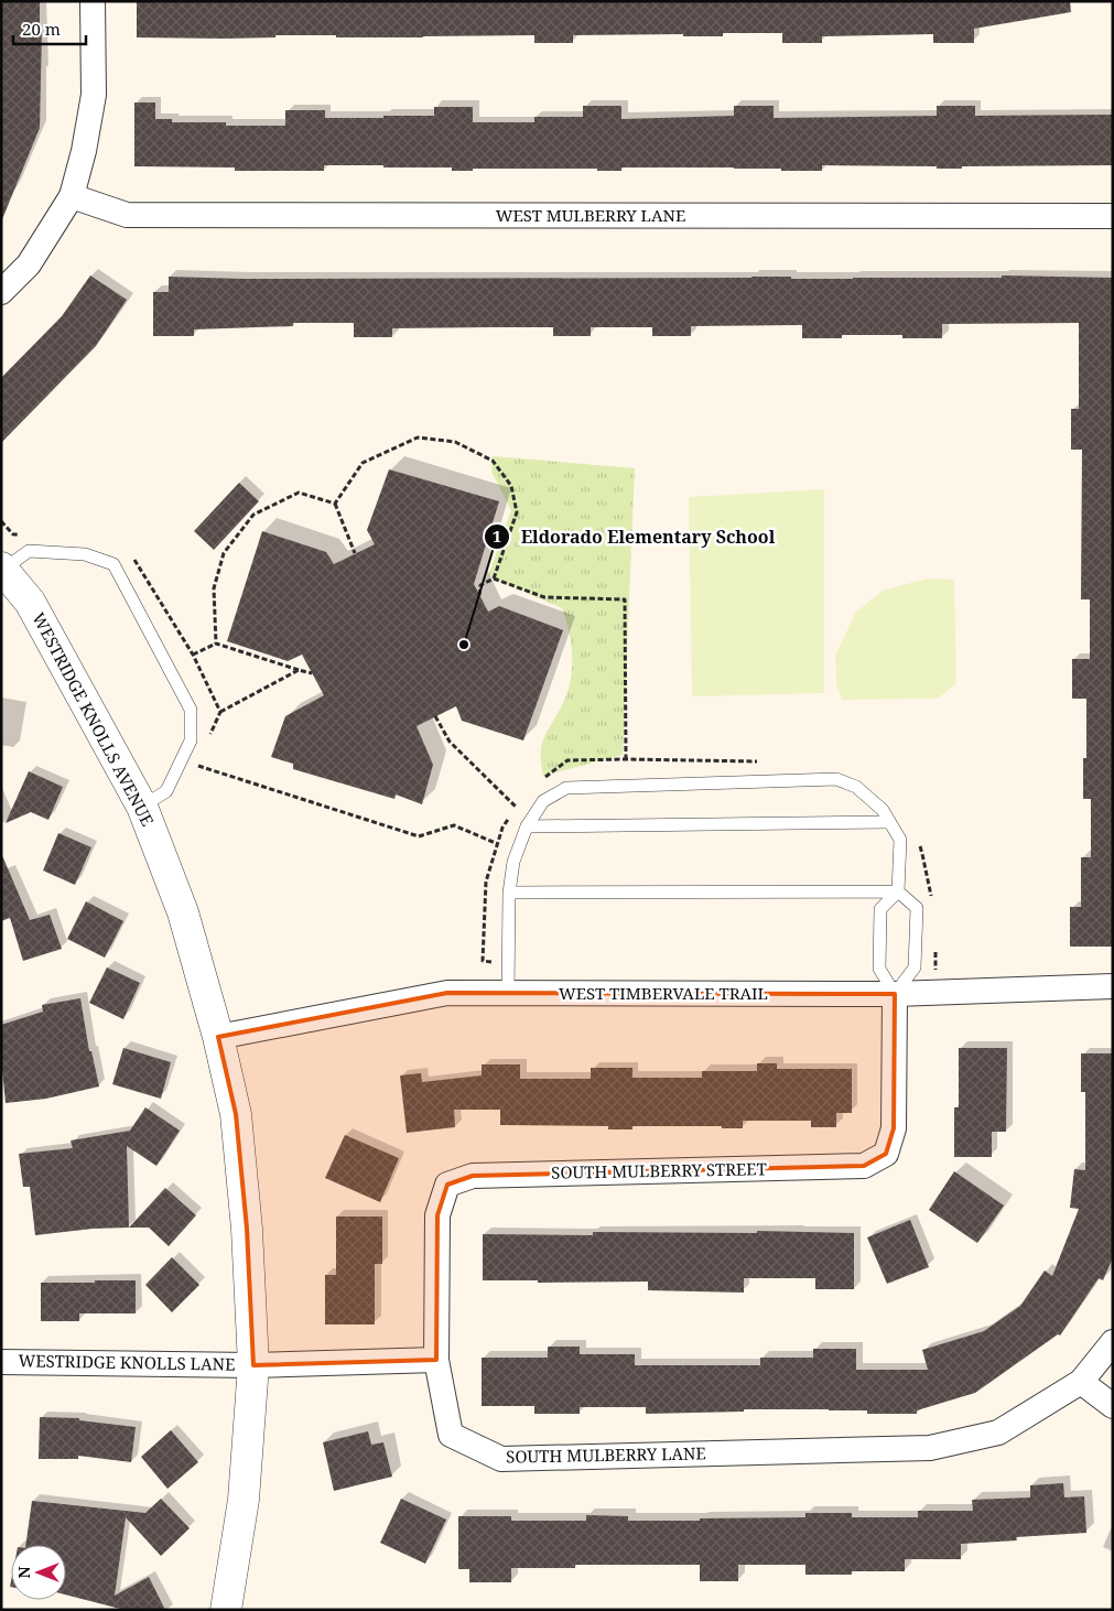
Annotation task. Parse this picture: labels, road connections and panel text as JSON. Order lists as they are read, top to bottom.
{
  "streets": {
    "street": [
      "WEST MULBERRY LANE",
      "WESTRIDGE KNOLLS AVENUE",
      "WEST TIMBERVALE TRAIL",
      "SOUTH MULBERRY STREET",
      "WESTRIDGE KNOLLS LANE",
      "SOUTH MULBERRY LANE"
    ]
  },
  "crossings": [
    ["WESTRIDGE KNOLLS AVENUE", "WEST TIMBERVALE TRAIL"],
    ["WESTRIDGE KNOLLS AVENUE", "WESTRIDGE KNOLLS LANE"],
    ["WEST TIMBERVALE TRAIL", "SOUTH MULBERRY STREET"],
    ["SOUTH MULBERRY STREET", "WESTRIDGE KNOLLS LANE"],
    ["SOUTH MULBERRY STREET", "SOUTH MULBERRY LANE"],
    ["WESTRIDGE KNOLLS LANE", "SOUTH MULBERRY LANE"]
  ],
  "places": ["Eldorado Elementary School"],
  "scale_bar": "20 m",
  "north": "left"
}
